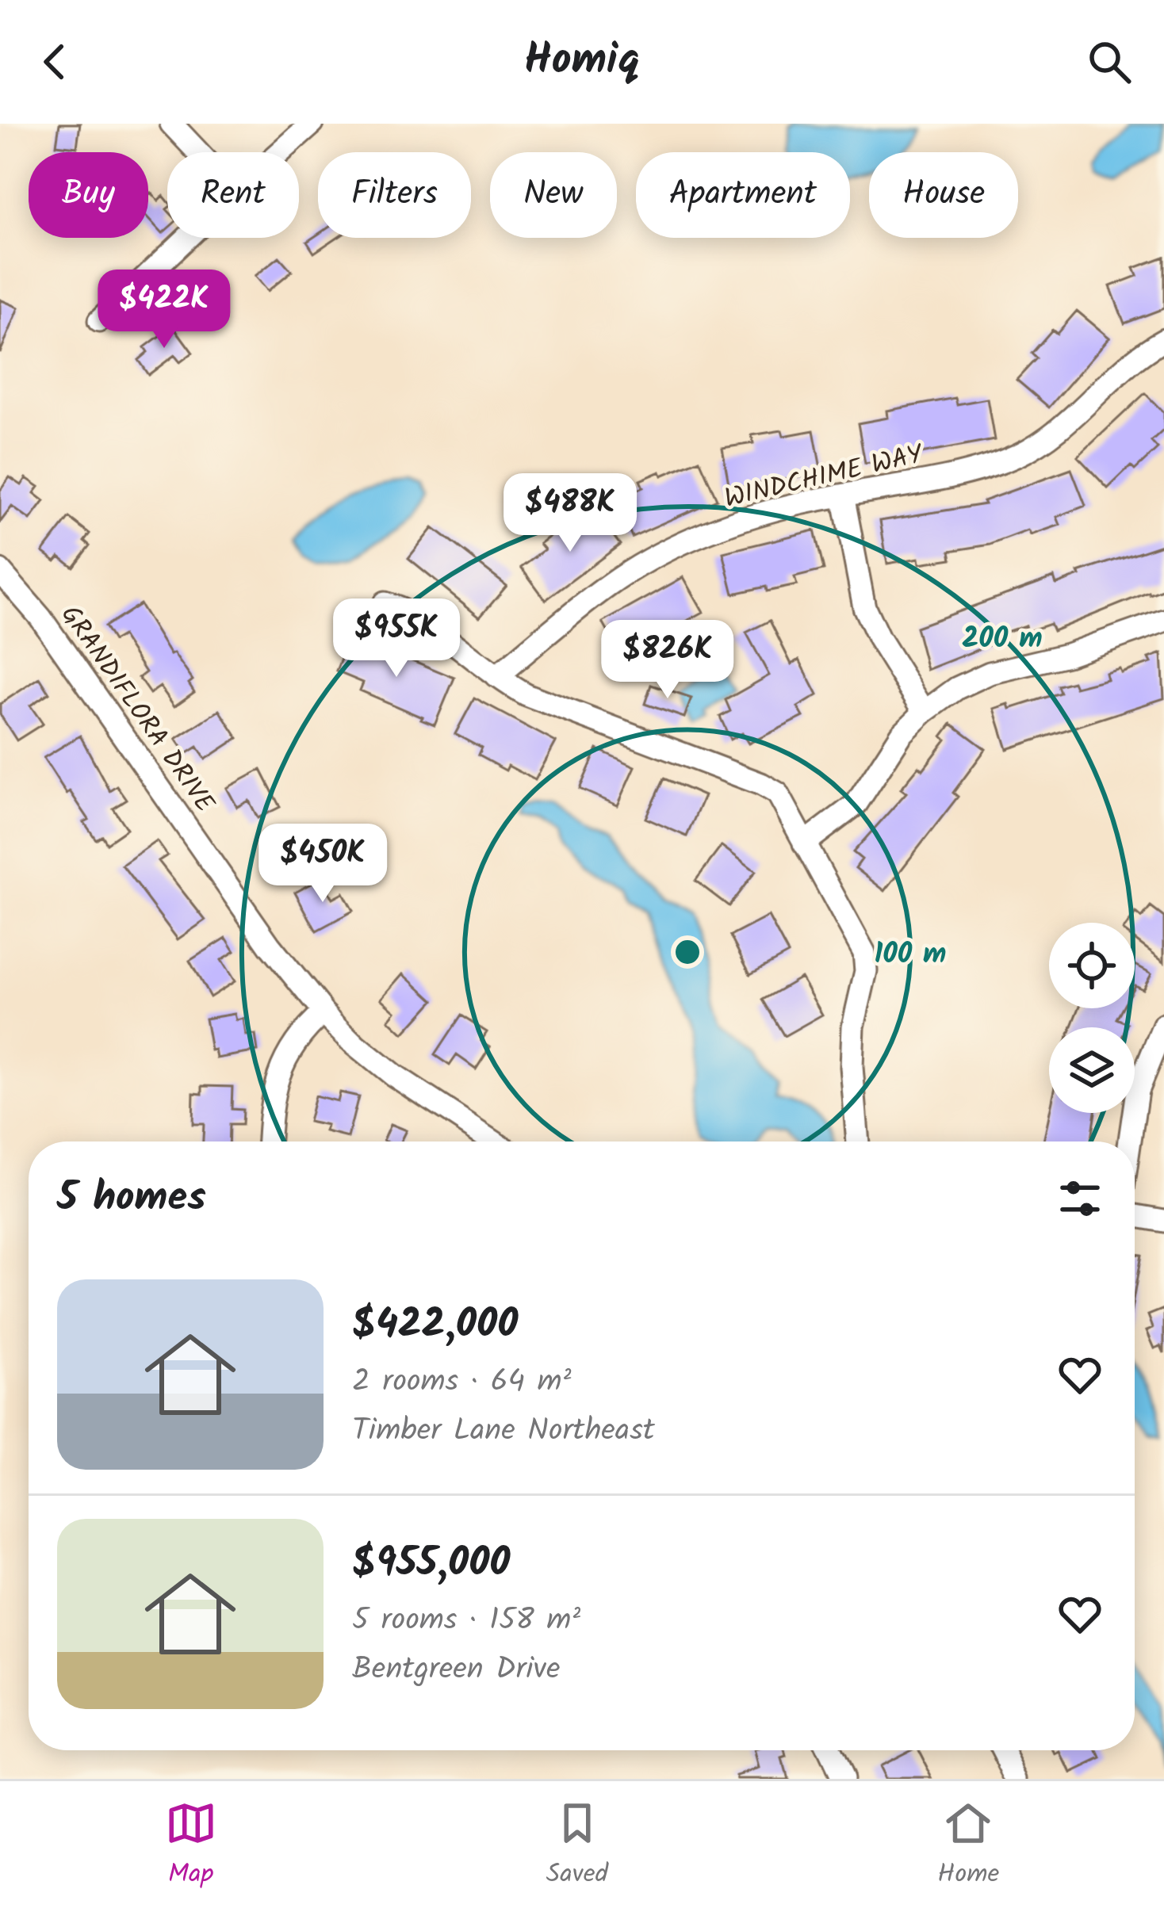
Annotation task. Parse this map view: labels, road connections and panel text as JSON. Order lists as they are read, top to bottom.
{
  "streets": {
    "street": ["WINDCHIME WAY", "GRANDIFLORA DRIVE"]
  },
  "page": {
    "header": "Homiq",
    "chip": [
      "Buy",
      "Rent",
      "Filters",
      "New",
      "Apartment",
      "House"
    ],
    "price": [
      "$422K",
      "$488K",
      "$955K",
      "$826K",
      "$450K"
    ],
    "heading": "5 homes",
    "list": [
      {
        "name": "$422,000",
        "note": "2 rooms · 64 m² · Timber Lane Northeast"
      },
      {
        "name": "$955,000",
        "note": "5 rooms · 158 m² · Bentgreen Drive"
      }
    ],
    "tabs": ["Map", "Saved", "Home"]
  },
  "rings": ["200 m", "100 m"]
}
